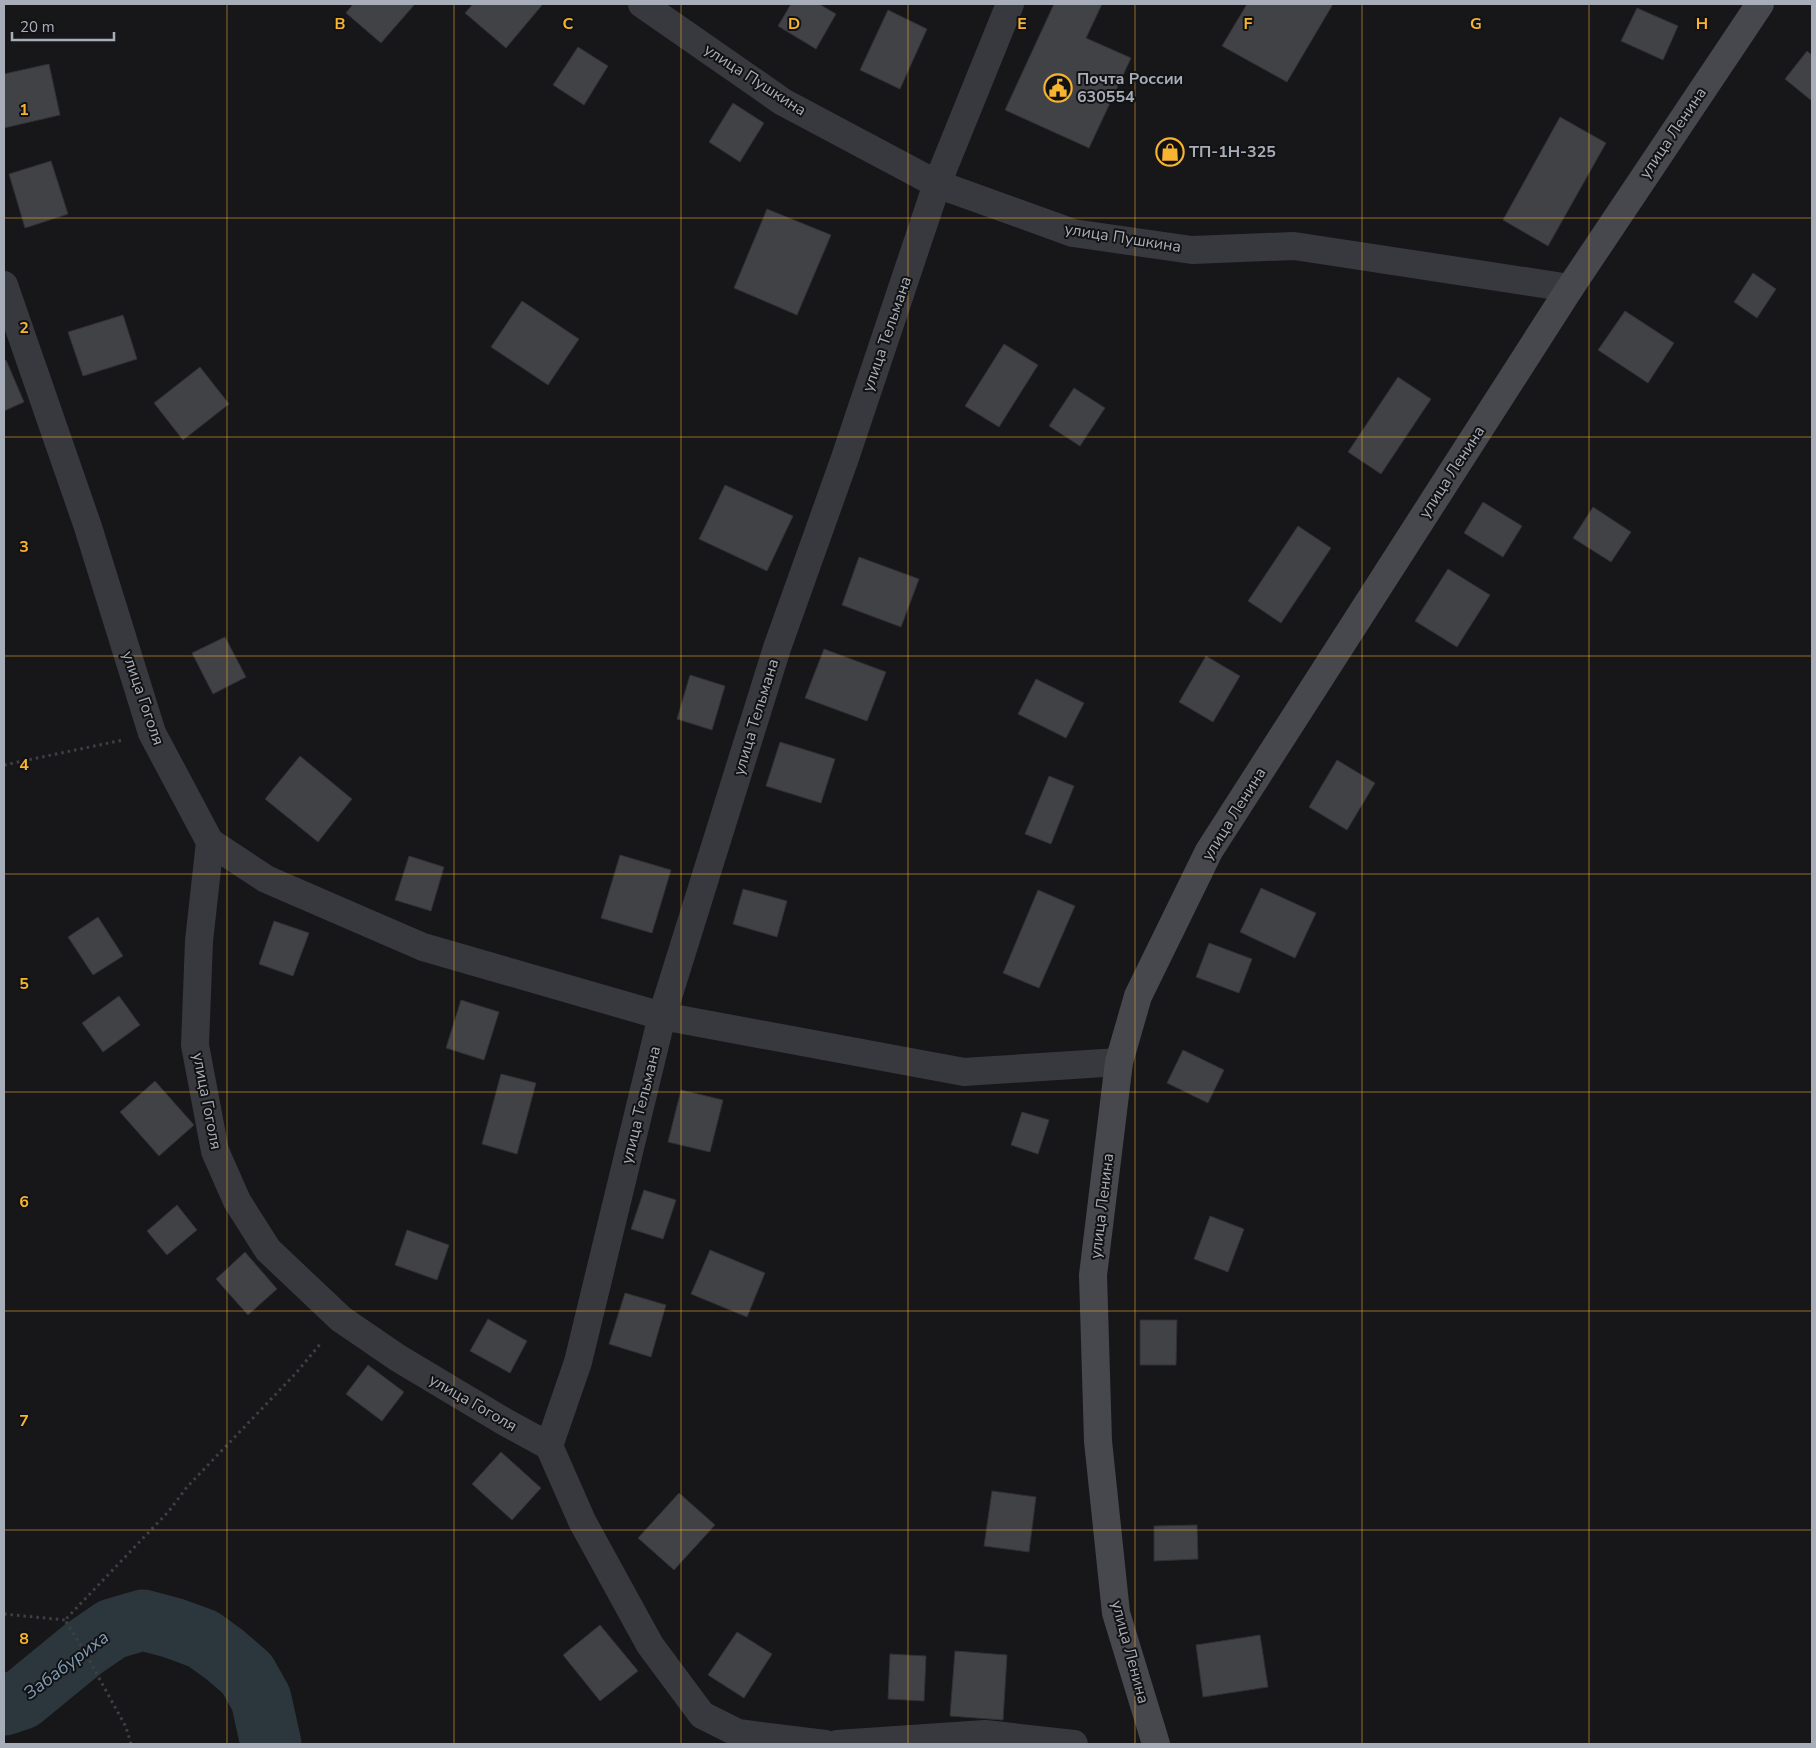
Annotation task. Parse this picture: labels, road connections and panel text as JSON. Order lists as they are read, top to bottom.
{
  "streets": {
    "main road": ["улица Ленина"],
    "street": ["улица Пушкина", "улица Тельмана", "улица Гоголя"]
  },
  "crossings": [
    ["улица Пушкина", "улица Ленина"],
    ["улица Пушкина", "улица Тельмана"],
    ["улица Тельмана", "улица Гоголя"]
  ],
  "water": ["Забабуриха"],
  "places": {
    "public building": ["Почта России 630554"],
    "shop": ["ТП-1Н-325"]
  },
  "scale_bar": "20 m",
  "grid": {
    "columns": [
      "B",
      "C",
      "D",
      "E",
      "F",
      "G",
      "H"
    ],
    "rows": [
      "1",
      "2",
      "3",
      "4",
      "5",
      "6",
      "7",
      "8"
    ]
  }
}
